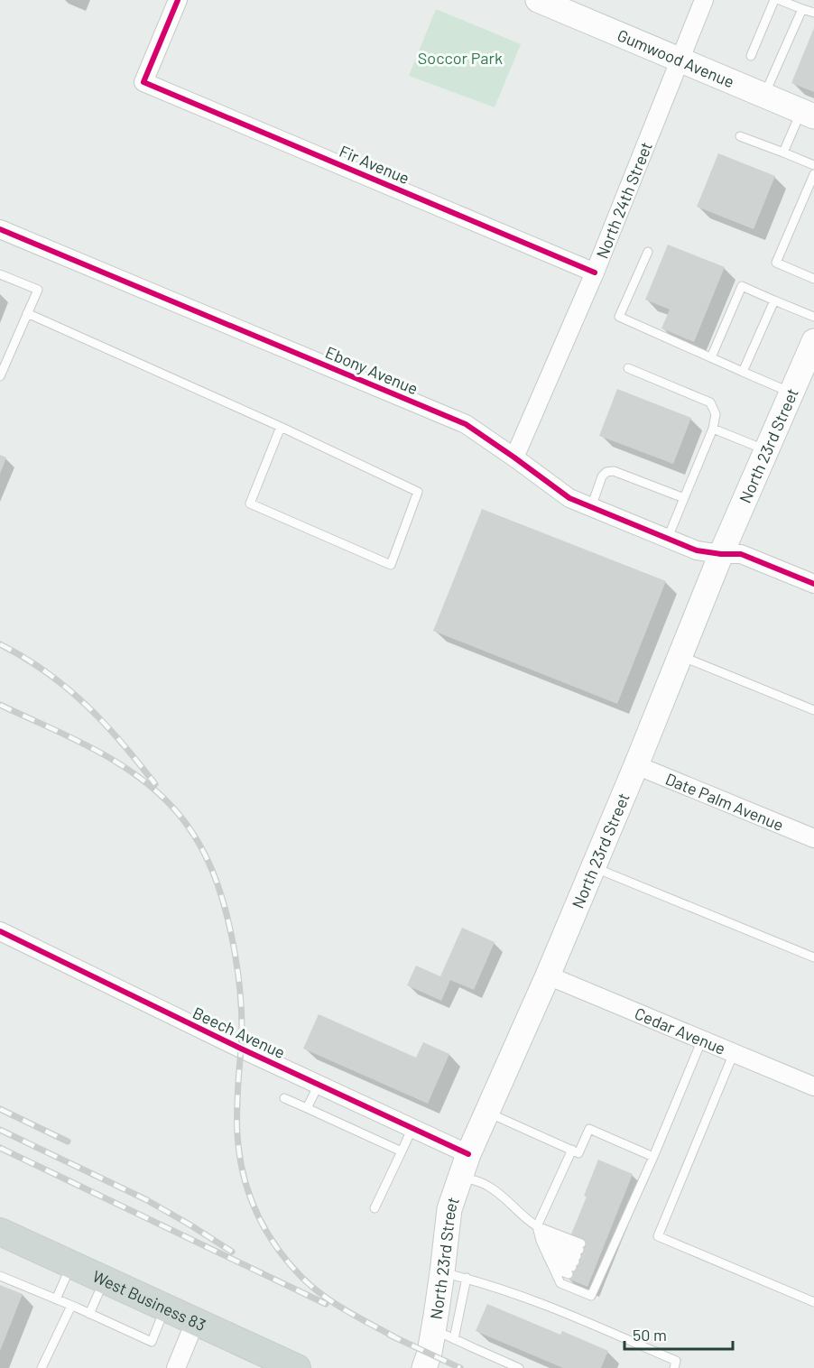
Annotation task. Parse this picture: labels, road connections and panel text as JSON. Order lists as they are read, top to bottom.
{
  "streets": {
    "main road": ["Gumwood Avenue", "North 23rd Street", "West Business 83"],
    "street": [
      "Fir Avenue",
      "North 24th Street",
      "Ebony Avenue",
      "Date Palm Avenue",
      "Cedar Avenue",
      "Beech Avenue"
    ]
  },
  "crossings": [
    ["Gumwood Avenue", "North 24th Street"],
    ["Fir Avenue", "North 24th Street"],
    ["North 24th Street", "Ebony Avenue"],
    ["Ebony Avenue", "North 23rd Street"],
    ["North 23rd Street", "Date Palm Avenue"],
    ["North 23rd Street", "Cedar Avenue"],
    ["North 23rd Street", "Beech Avenue"]
  ],
  "parks": ["Soccor Park"],
  "scale_bar": "50 m"
}
